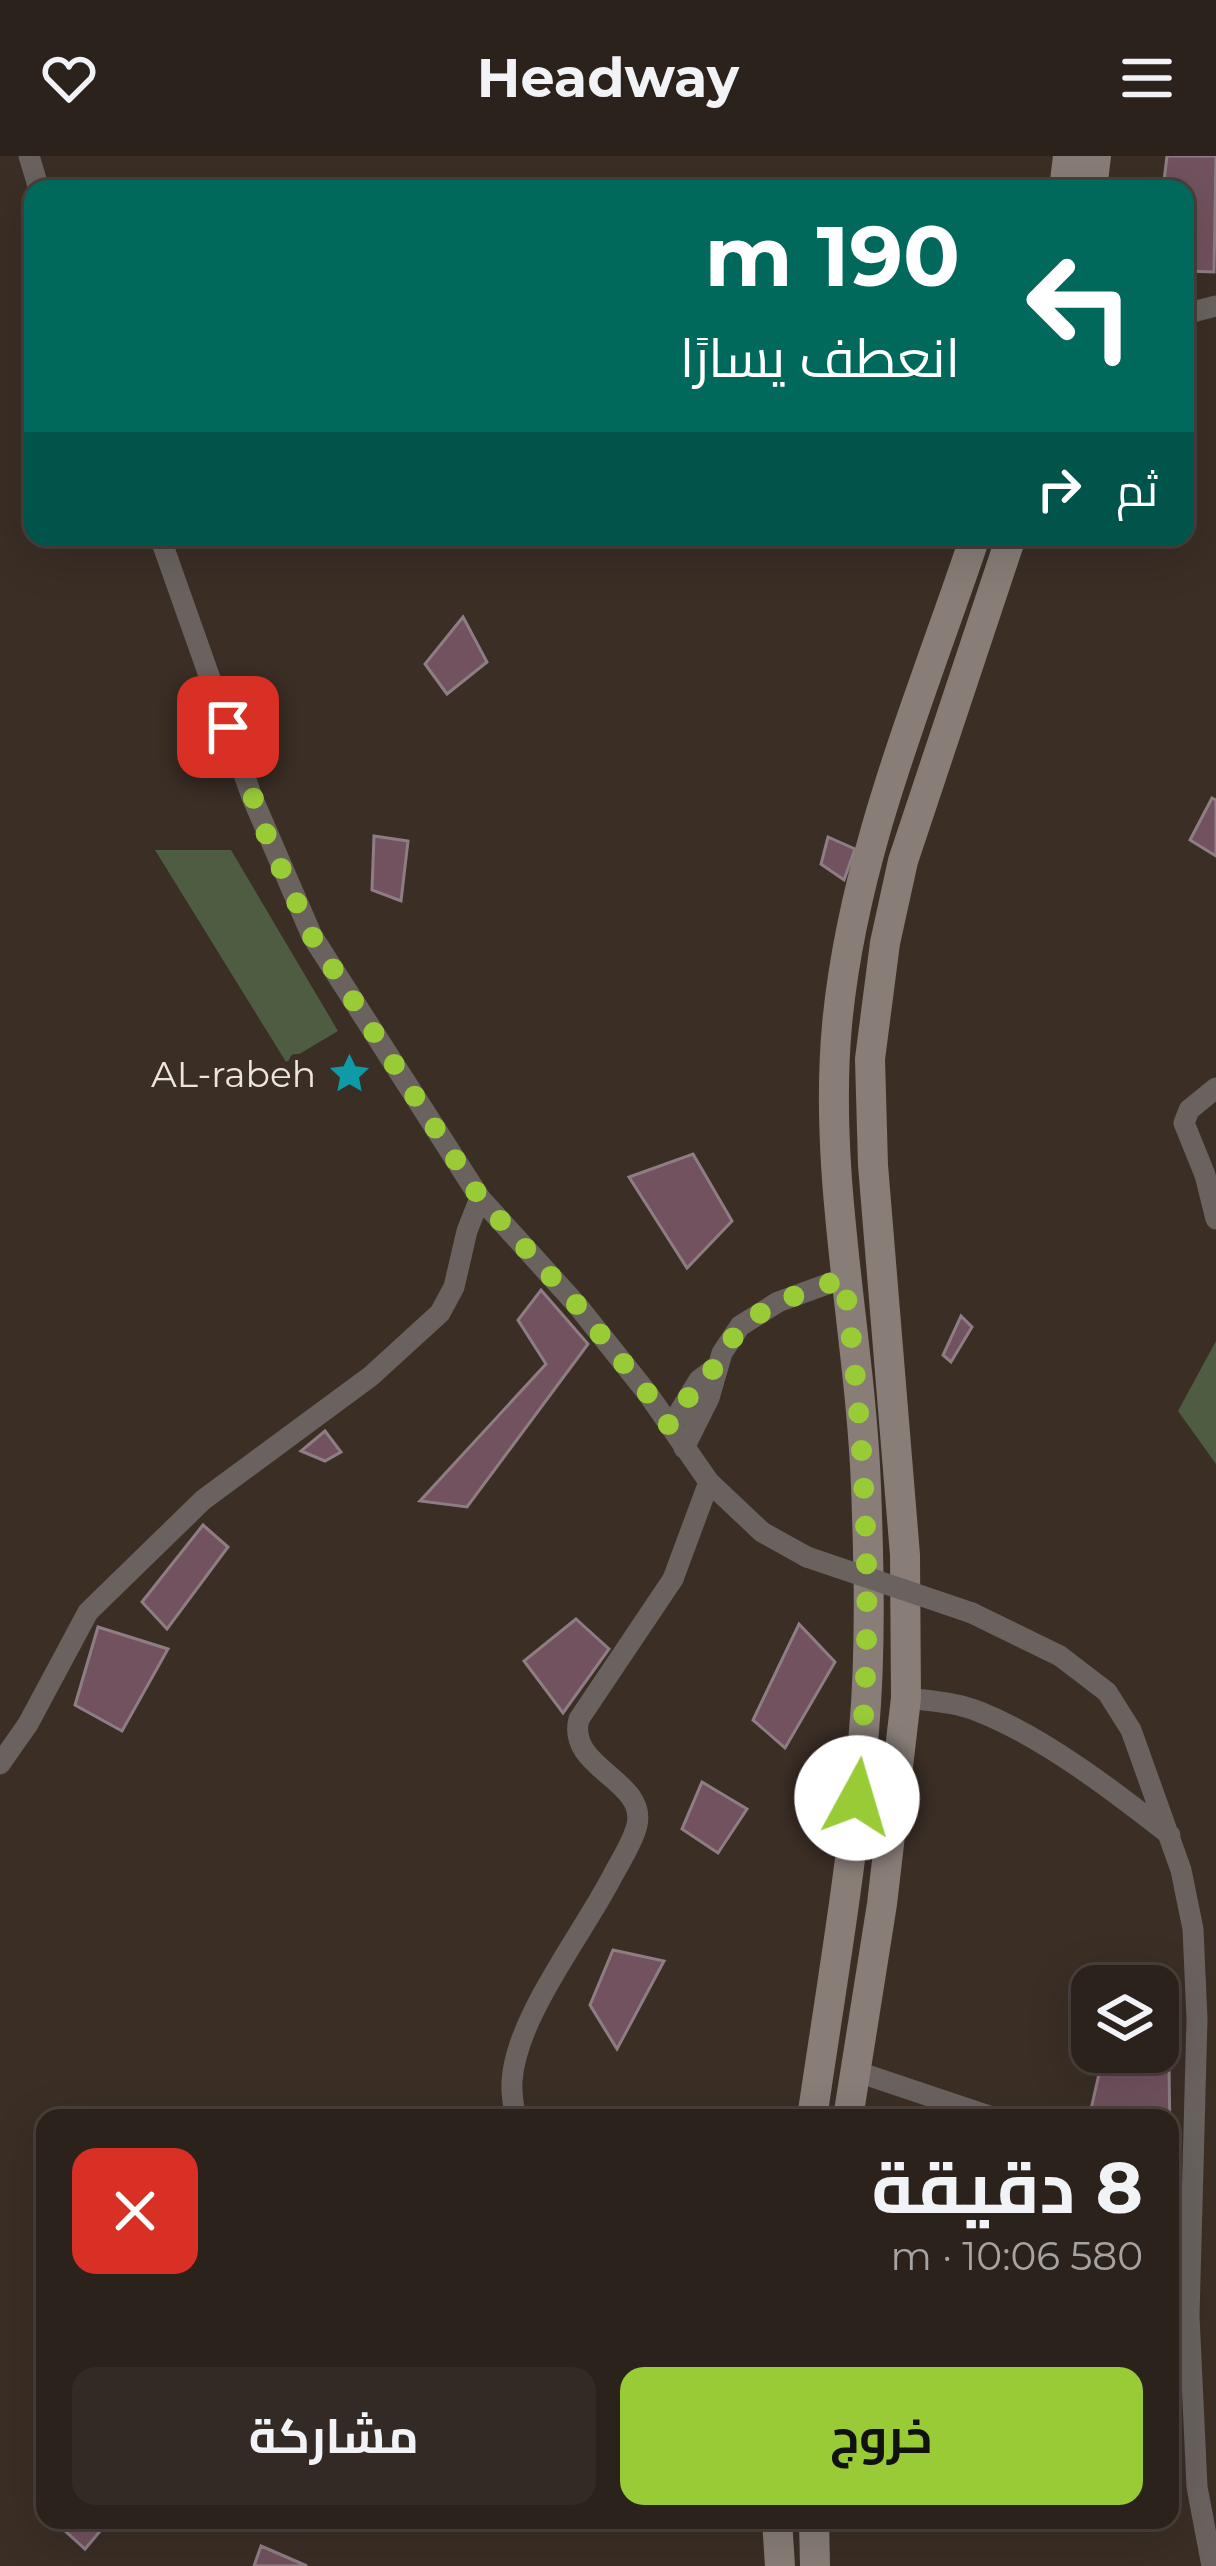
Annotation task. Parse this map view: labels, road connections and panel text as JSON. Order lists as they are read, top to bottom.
{
  "places": {
    "place": ["AL-rabeh"]
  },
  "page": {
    "header": "Headway",
    "turn": ["190 m", "انعطف يسارًا"],
    "then": "ثم",
    "heading": ["8 دقيقة", "580 m · 10:06"],
    "buttons": ["خروج", "مشاركة"]
  }
}
